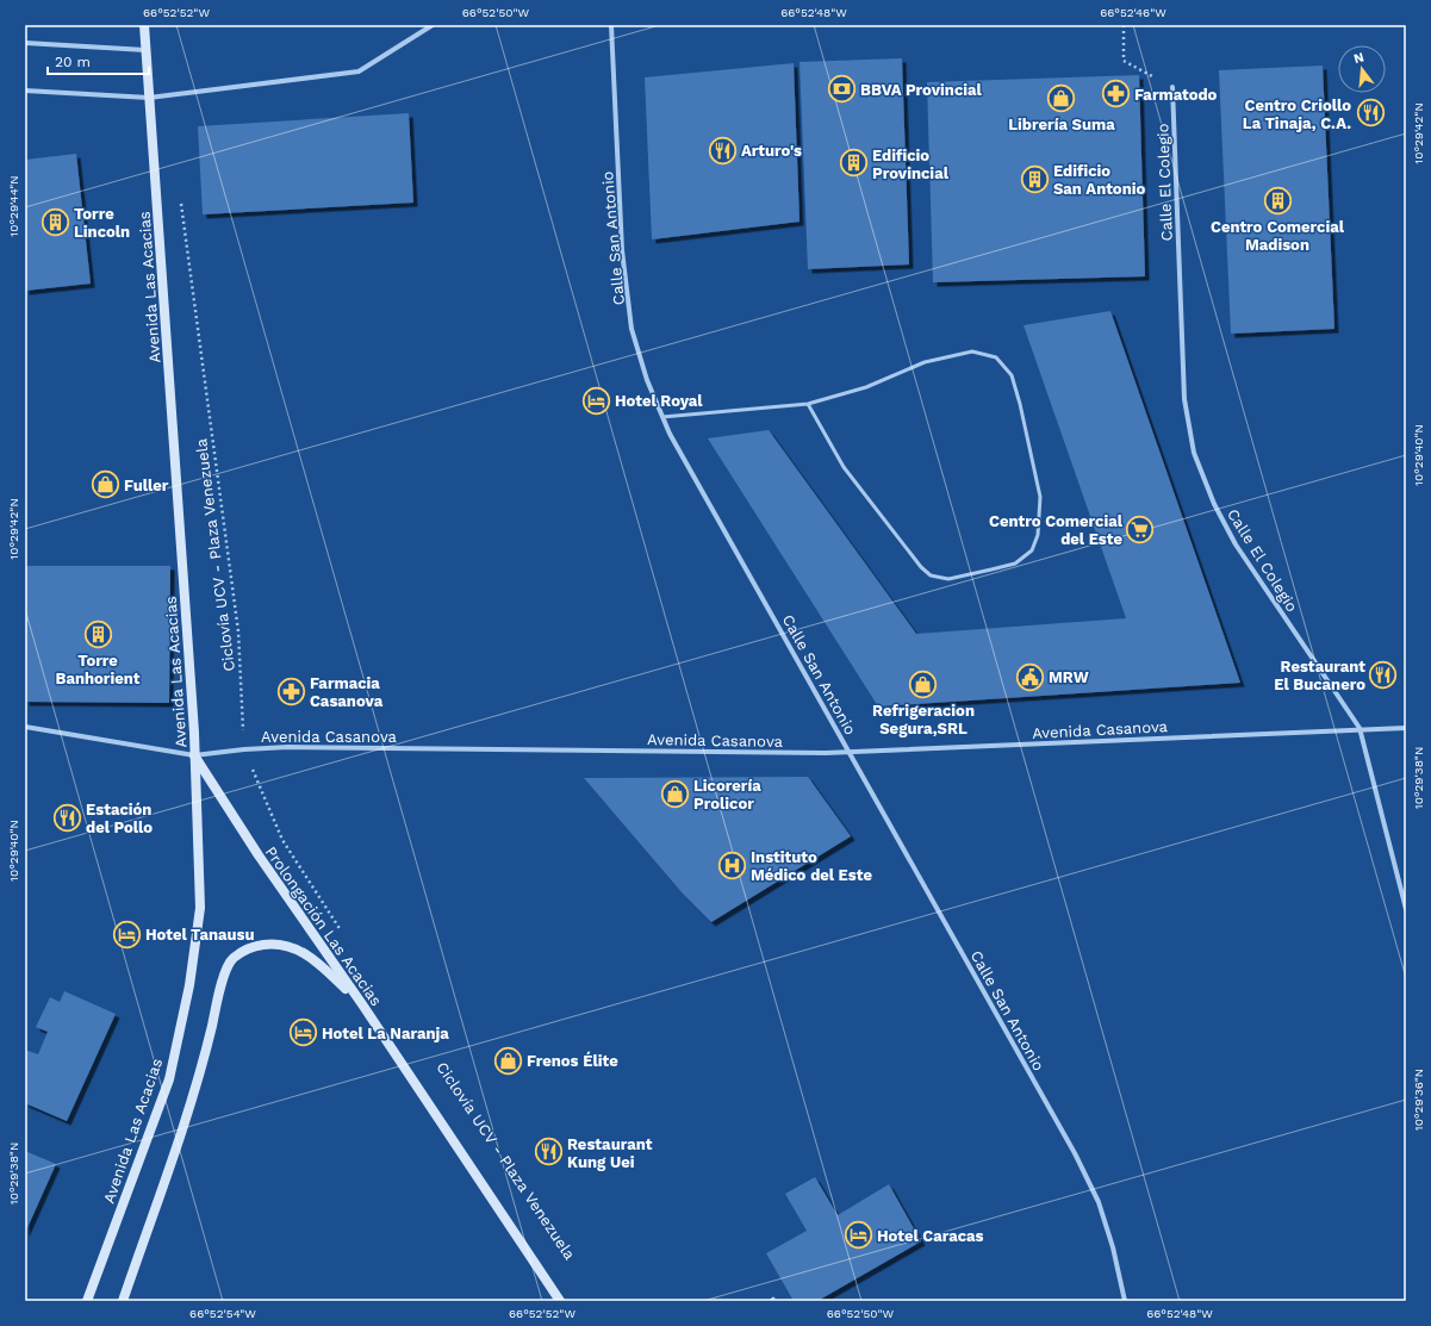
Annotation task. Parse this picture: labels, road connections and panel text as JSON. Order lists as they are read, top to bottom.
{
  "streets": {
    "main road": ["Avenida Las Acacias", "Prolongación Las Acacias"],
    "street": ["Calle El Colegio", "Calle San Antonio", "Avenida Casanova"],
    "path": ["Ciclovía UCV - Plaza Venezuela"]
  },
  "crossings": [
    ["Calle El Colegio", "Avenida Casanova"],
    ["Calle San Antonio", "Avenida Casanova"],
    ["Avenida Las Acacias", "Avenida Casanova"],
    ["Avenida Las Acacias", "Prolongación Las Acacias"],
    ["Ciclovía UCV - Plaza Venezuela", "Avenida Casanova"],
    ["Avenida Casanova", "Prolongación Las Acacias"]
  ],
  "places": {
    "bank": ["BBVA Provincial"],
    "pharmacy": ["Farmatodo", "Farmacia Casanova"],
    "shop": [
      "Librería Suma",
      "Fuller",
      "Refrigeracion Segura,SRL",
      "Licorería Prolicor",
      "Frenos Élite"
    ],
    "restaurant": [
      "Centro Criollo La Tinaja, C.A.",
      "Arturo's",
      "Restaurant El Bucanero",
      "Estación del Pollo",
      "Restaurant Kung Uei"
    ],
    "building": [
      "Edificio Provincial",
      "Edificio San Antonio",
      "Centro Comercial Madison",
      "Torre Lincoln",
      "Torre Banhorient"
    ],
    "hotel": [
      "Hotel Royal",
      "Hotel Tanausu",
      "Hotel La Naranja",
      "Hotel Caracas"
    ],
    "supermarket": ["Centro Comercial del Este"],
    "public building": ["MRW"],
    "hospital": ["Instituto Médico del Este"]
  },
  "scale_bar": "20 m",
  "north": "top",
  "coordinates": [
    "66°52'52\"W",
    "66°52'50\"W",
    "66°52'48\"W",
    "66°52'46\"W",
    "10°29'42\"N",
    "10°29'44\"N",
    "10°29'40\"N",
    "10°29'38\"N",
    "10°29'36\"N",
    "66°52'54\"W"
  ]
}
